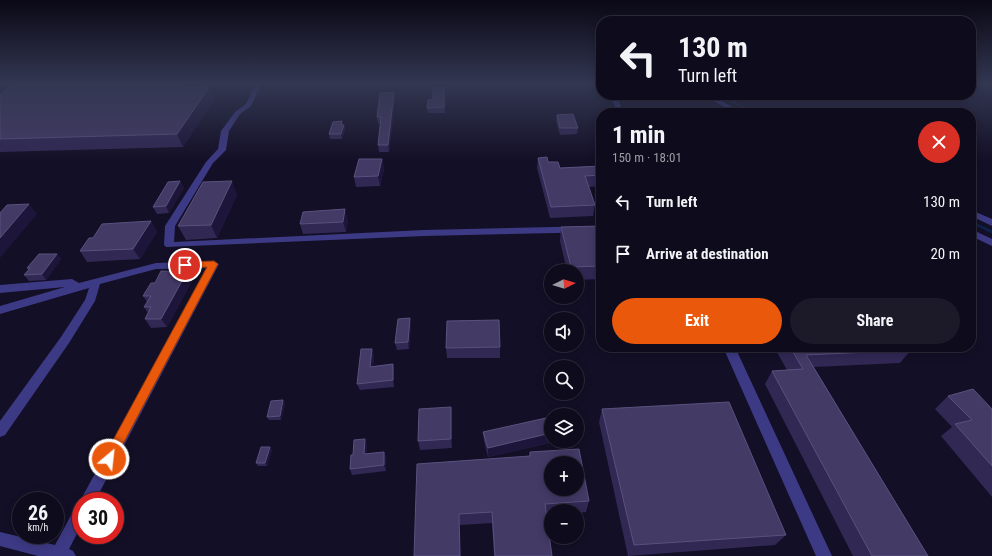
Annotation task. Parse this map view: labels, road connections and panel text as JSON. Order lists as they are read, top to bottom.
{
  "north": "right",
  "page": {
    "turn": ["130 m", "Turn left"],
    "heading": ["1 min", "150 m · 18:01"],
    "list": [
      {
        "name": "Turn left",
        "value": "130 m"
      },
      {
        "name": "Arrive at destination",
        "value": "20 m"
      }
    ],
    "map_buttons": ["+", "−"],
    "buttons": ["Exit", "Share"],
    "speed": "26 km/h",
    "limit": "30"
  }
}
